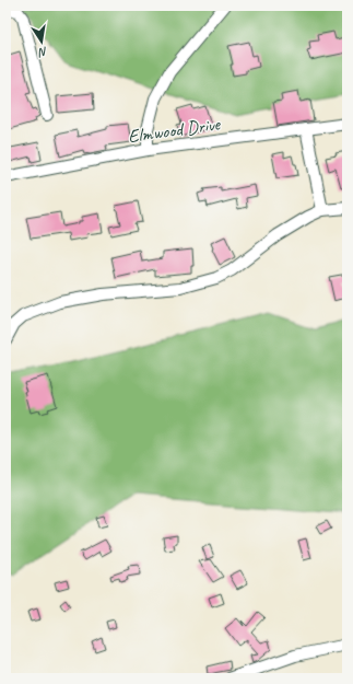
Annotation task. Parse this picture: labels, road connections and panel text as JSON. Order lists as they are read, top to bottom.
{
  "streets": {
    "street": ["Elmwood Drive"]
  },
  "north": "bottom"
}
